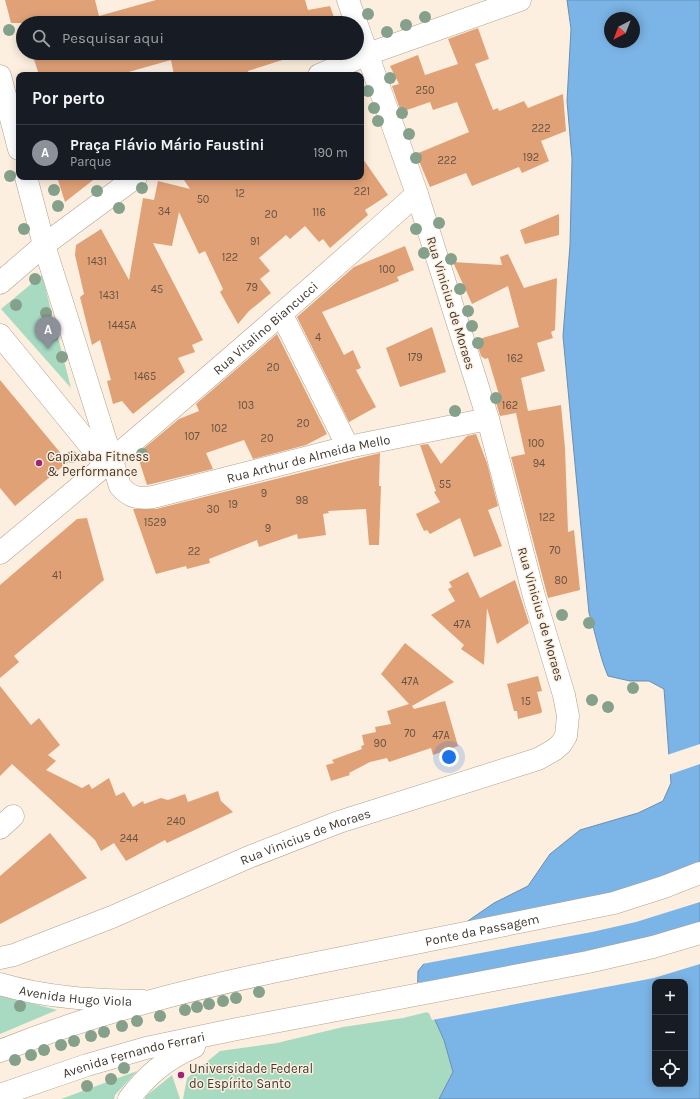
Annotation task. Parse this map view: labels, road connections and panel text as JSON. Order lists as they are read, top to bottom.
{
  "streets": {
    "street": [
      "Rua Vinicius de Moraes",
      "Rua Vitalino Biancucci",
      "Rua Arthur de Almeida Mello",
      "Ponte da Passagem",
      "Avenida Hugo Viola",
      "Avenida Fernando Ferrari"
    ]
  },
  "crossings": [
    ["Rua Vinicius de Moraes", "Rua Vitalino Biancucci"],
    ["Rua Vinicius de Moraes", "Rua Arthur de Almeida Mello"],
    ["Rua Vitalino Biancucci", "Rua Arthur de Almeida Mello"],
    ["Ponte da Passagem", "Avenida Hugo Viola"]
  ],
  "places": ["Capixaba Fitness & Performance", "Universidade Federal do Espírito Santo"],
  "house_numbers": [
    "250",
    "222",
    "192",
    "222",
    "221",
    "12",
    "50",
    "34",
    "116",
    "20",
    "91",
    "122",
    "1431",
    "100",
    "79",
    "45",
    "1431",
    "1445A",
    "4",
    "179",
    "162",
    "20",
    "1465",
    "103",
    "162",
    "20",
    "102",
    "107",
    "20",
    "100",
    "94",
    "55",
    "9",
    "98",
    "19",
    "30",
    "122",
    "1529",
    "9",
    "70",
    "22",
    "41",
    "80",
    "47A",
    "47A",
    "15",
    "70",
    "47A",
    "90",
    "240",
    "244"
  ],
  "north": "bottom left",
  "page": {
    "search": "Pesquisar aqui",
    "heading": "Por perto",
    "list": [
      {
        "mark": "A",
        "name": "Praça Flávio Mário Faustini",
        "note": "Parque",
        "value": "190 m"
      }
    ],
    "pins": "A",
    "map_buttons": ["+", "−"]
  }
}
